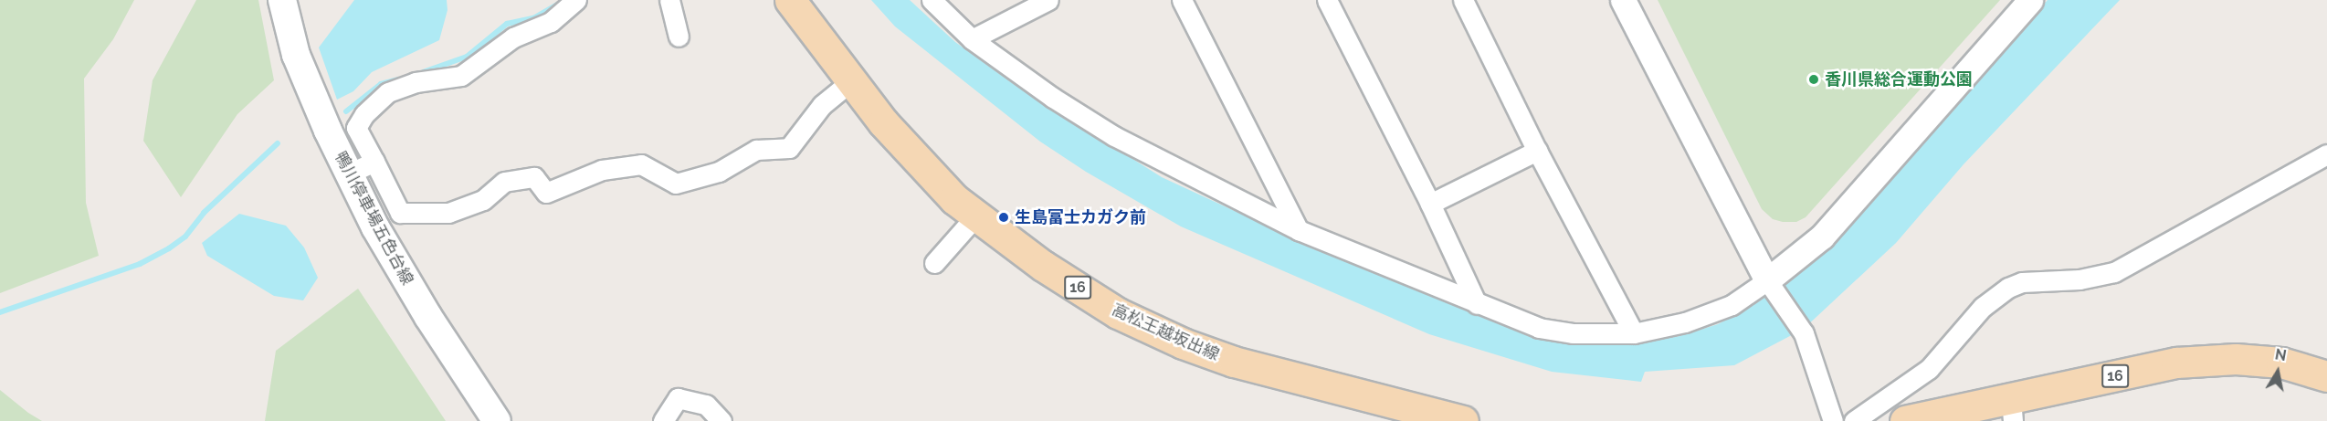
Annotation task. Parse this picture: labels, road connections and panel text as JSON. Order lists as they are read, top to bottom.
{
  "streets": {
    "main road": ["鴨川停車場五色台線", "16", "高松王越坂出線"]
  },
  "places": ["香川県総合運動公園", "生島富士カガク前"],
  "north": "top"
}
